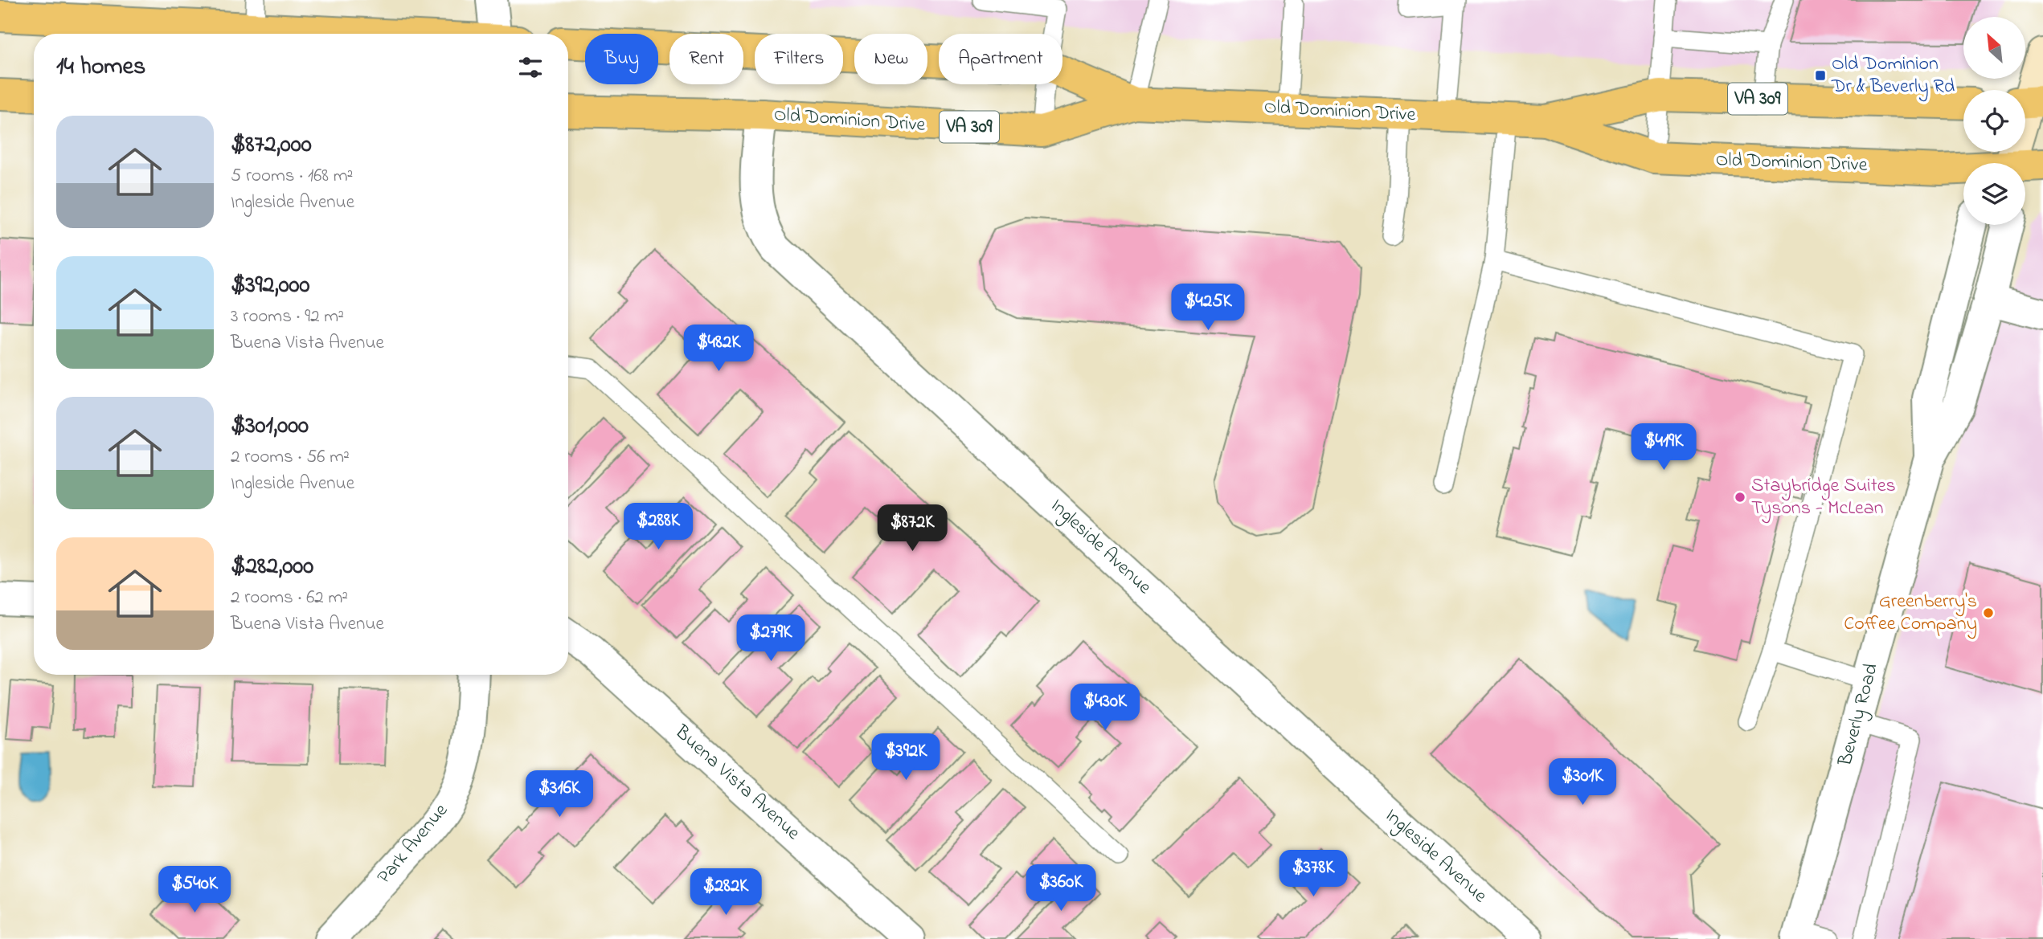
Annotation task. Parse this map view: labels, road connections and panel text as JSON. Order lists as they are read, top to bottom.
{
  "streets": {
    "main road": ["VA 309", "Old Dominion Drive"],
    "street": [
      "Ingleside Avenue",
      "Beverly Road",
      "Buena Vista Avenue",
      "Park Avenue"
    ]
  },
  "crossings": [
    ["Old Dominion Drive", "Ingleside Avenue"]
  ],
  "places": {
    "transit": ["Old Dominion Dr & Beverly Rd"],
    "other": ["Staybridge Suites Tysons - McLean", "Greenberry's Coffee Company"]
  },
  "north": "top left",
  "page": {
    "chip": [
      "Buy",
      "Rent",
      "Filters",
      "New",
      "Apartment"
    ],
    "heading": "14 homes",
    "list": [
      {
        "name": "$872,000",
        "note": "5 rooms · 168 m² · Ingleside Avenue"
      },
      {
        "name": "$392,000",
        "note": "3 rooms · 92 m² · Buena Vista Avenue"
      },
      {
        "name": "$301,000",
        "note": "2 rooms · 56 m² · Ingleside Avenue"
      },
      {
        "name": "$282,000",
        "note": "2 rooms · 62 m² · Buena Vista Avenue"
      }
    ],
    "price": [
      "$425K",
      "$482K",
      "$419K",
      "$288K",
      "$872K",
      "$279K",
      "$430K",
      "$392K",
      "$301K",
      "$316K",
      "$378K",
      "$360K",
      "$540K",
      "$282K"
    ]
  }
}
